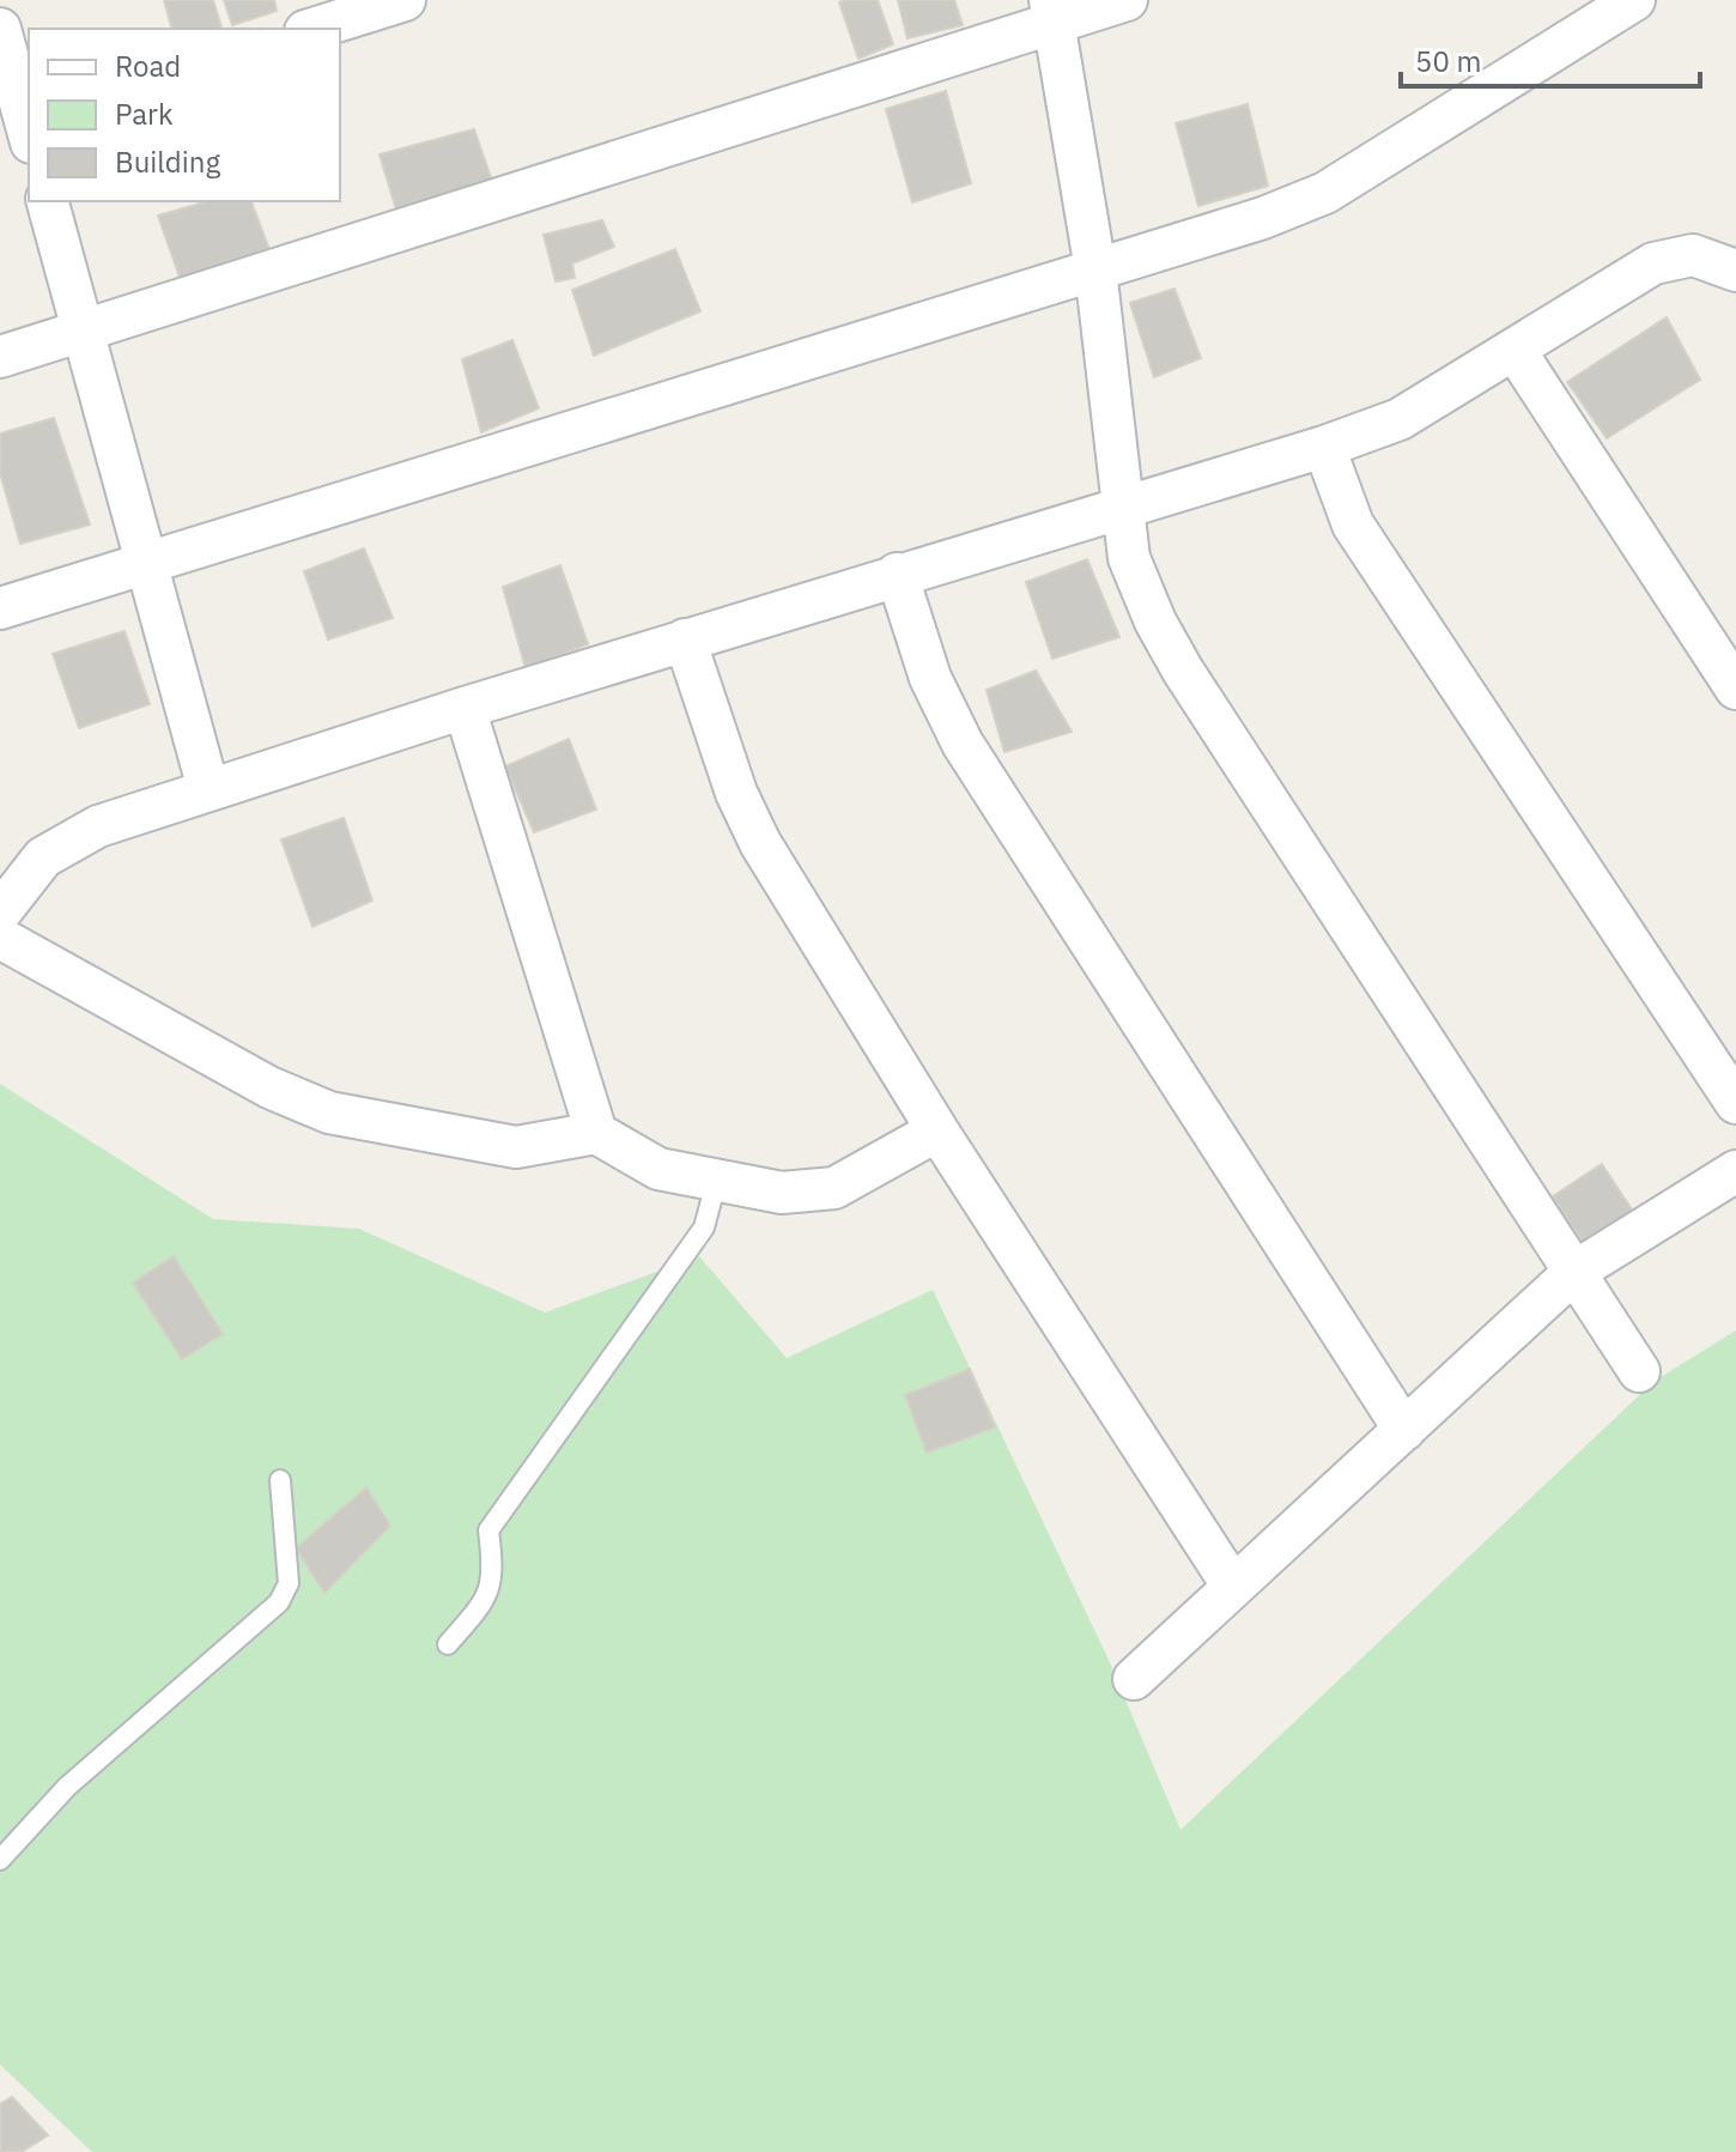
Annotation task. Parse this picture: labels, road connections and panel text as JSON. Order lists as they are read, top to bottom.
{
  "legend": ["Road", "Park", "Building"],
  "scale_bar": "50 m"
}
